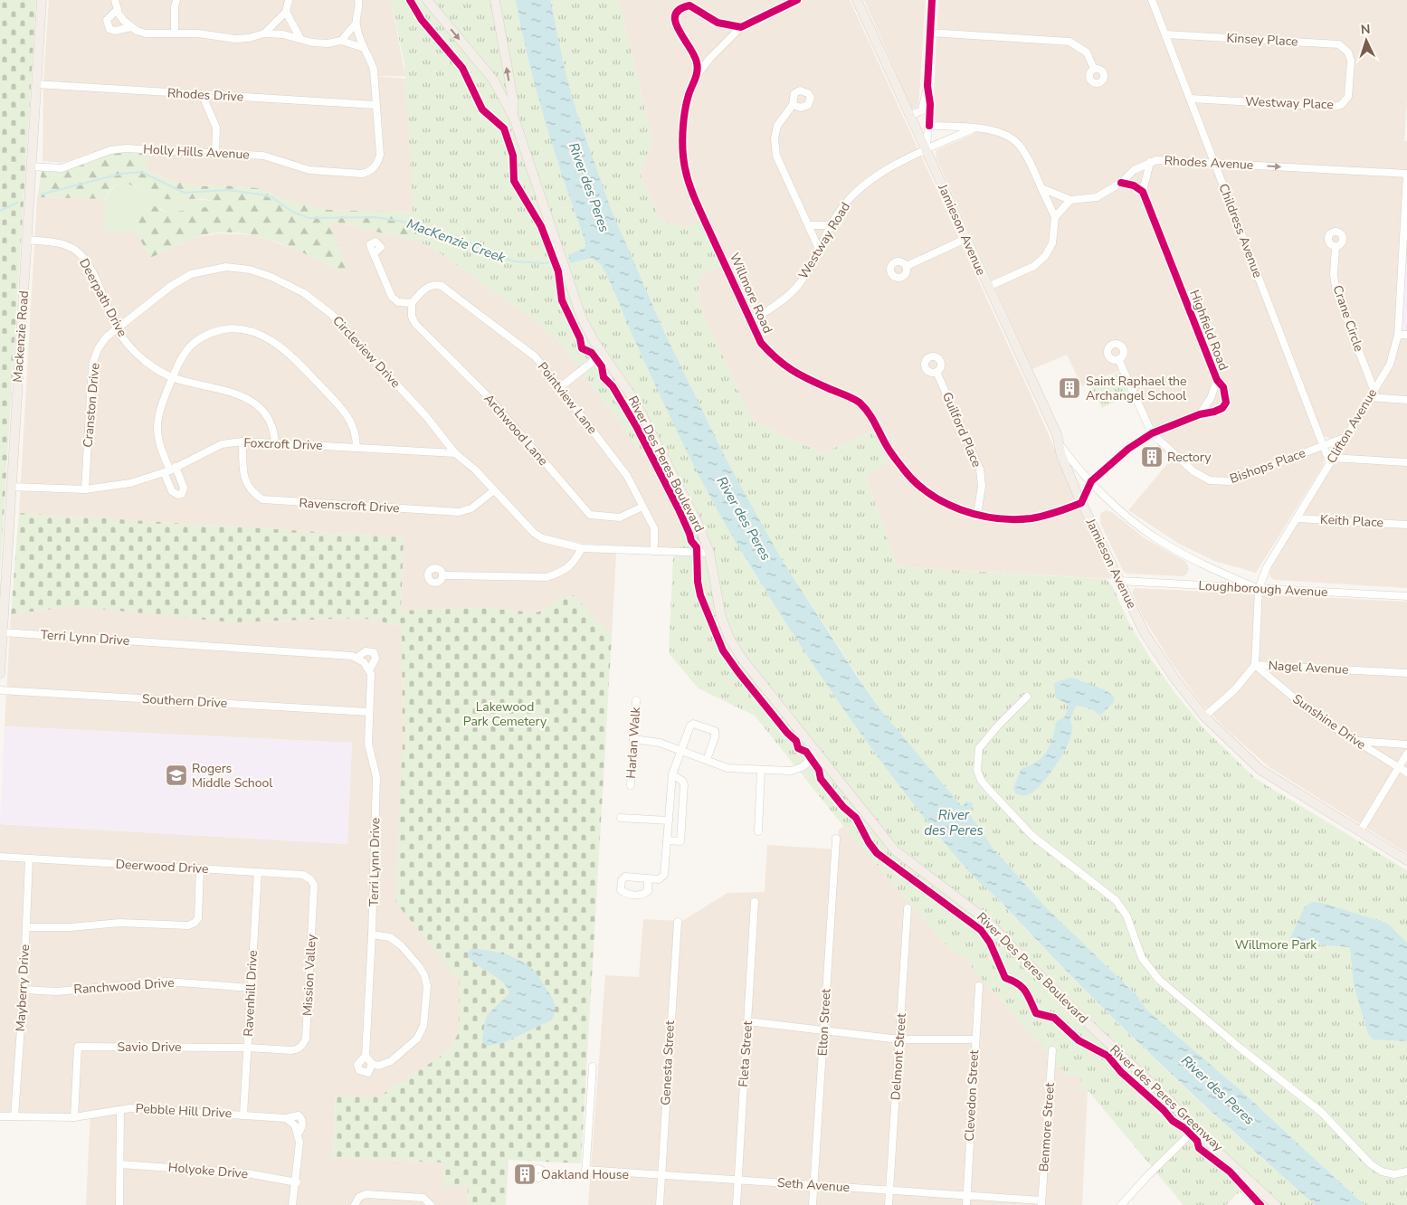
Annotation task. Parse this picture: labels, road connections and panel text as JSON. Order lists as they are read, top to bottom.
{
  "streets": {
    "main road": ["Jamieson Avenue", "Mackenzie Road", "River Des Peres Boulevard"],
    "street": [
      "Kinsey Place",
      "Rhodes Drive",
      "Westway Place",
      "Holly Hills Avenue",
      "Rhodes Avenue",
      "Childress Avenue",
      "Westway Road",
      "Willmore Road",
      "Deerpath Drive",
      "Crane Circle",
      "Highfield Road",
      "Circleview Drive",
      "Pointview Lane",
      "Cranston Drive",
      "Clifton Avenue",
      "Archwood Lane",
      "Guilford Place",
      "Foxcroft Drive",
      "Bishops Place",
      "Ravenscroft Drive",
      "Keith Place",
      "Loughborough Avenue",
      "Terri Lynn Drive",
      "Nagel Avenue",
      "Southern Drive",
      "Sunshine Drive",
      "Harlan Walk",
      "Deerwood Drive",
      "Mission Valley",
      "Ranchwood Drive",
      "Mayberry Drive",
      "Ravenhill Drive",
      "Elton Street",
      "Savio Drive",
      "Fleta Street",
      "Delmont Street",
      "Genesta Street",
      "Clevedon Street",
      "Pebble Hill Drive",
      "Benmore Street",
      "Holyoke Drive",
      "Seth Avenue"
    ],
    "cycle path": ["River des Peres Greenway"]
  },
  "crossings": [
    ["Kinsey Place", "Westway Place"],
    ["Kinsey Place", "Childress Avenue"],
    ["Rhodes Drive", "Holly Hills Avenue"],
    ["Rhodes Drive", "Mackenzie Road"],
    ["Westway Place", "Childress Avenue"],
    ["Holly Hills Avenue", "Mackenzie Road"],
    ["Rhodes Avenue", "Childress Avenue"],
    ["Rhodes Avenue", "Clifton Avenue"],
    ["Jamieson Avenue", "Westway Road"],
    ["Jamieson Avenue", "Willmore Road"],
    ["Jamieson Avenue", "Highfield Road"],
    ["Jamieson Avenue", "Loughborough Avenue"],
    ["Jamieson Avenue", "Nagel Avenue"],
    ["Childress Avenue", "Clifton Avenue"],
    ["Childress Avenue", "Bishops Place"],
    ["Westway Road", "Willmore Road"],
    ["Willmore Road", "Highfield Road"],
    ["Willmore Road", "Guilford Place"],
    ["Deerpath Drive", "Mackenzie Road"],
    ["Deerpath Drive", "Circleview Drive"],
    ["Deerpath Drive", "Cranston Drive"],
    ["Deerpath Drive", "Foxcroft Drive"],
    ["Crane Circle", "Clifton Avenue"],
    ["Highfield Road", "Bishops Place"],
    ["Mackenzie Road", "Foxcroft Drive"],
    ["Mackenzie Road", "Terri Lynn Drive"],
    ["Circleview Drive", "Cranston Drive"],
    ["Circleview Drive", "Foxcroft Drive"],
    ["Circleview Drive", "Ravenscroft Drive"],
    ["Pointview Lane", "Archwood Lane"],
    ["Cranston Drive", "Foxcroft Drive"],
    ["Clifton Avenue", "Bishops Place"],
    ["Clifton Avenue", "Keith Place"],
    ["Clifton Avenue", "Loughborough Avenue"],
    ["Clifton Avenue", "Nagel Avenue"],
    ["Clifton Avenue", "Sunshine Drive"],
    ["Foxcroft Drive", "Ravenscroft Drive"],
    ["Terri Lynn Drive", "Southern Drive"],
    ["Nagel Avenue", "Sunshine Drive"],
    ["Deerwood Drive", "Mission Valley"],
    ["Deerwood Drive", "Mayberry Drive"],
    ["Deerwood Drive", "Ravenhill Drive"],
    ["Mission Valley", "Savio Drive"],
    ["Ranchwood Drive", "Mayberry Drive"],
    ["Ranchwood Drive", "Ravenhill Drive"],
    ["Mayberry Drive", "Pebble Hill Drive"],
    ["Ravenhill Drive", "Savio Drive"],
    ["Ravenhill Drive", "Pebble Hill Drive"],
    ["Elton Street", "Seth Avenue"],
    ["Savio Drive", "Pebble Hill Drive"],
    ["Fleta Street", "Seth Avenue"],
    ["Delmont Street", "Seth Avenue"],
    ["Genesta Street", "Seth Avenue"],
    ["Clevedon Street", "Seth Avenue"],
    ["Pebble Hill Drive", "Holyoke Drive"],
    ["Benmore Street", "Seth Avenue"]
  ],
  "one_way": ["Rhodes Avenue"],
  "water": ["River des Peres", "MacKenzie Creek"],
  "parks": ["Lakewood Park Cemetery", "Willmore Park"],
  "places": {
    "building": ["Saint Raphael the Archangel School", "Rectory", "Oakland House"],
    "school or university": ["Rogers Middle School"]
  },
  "north": "top"
}
